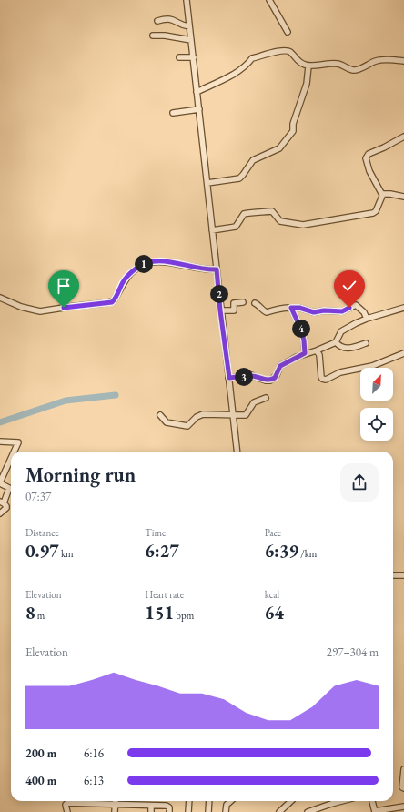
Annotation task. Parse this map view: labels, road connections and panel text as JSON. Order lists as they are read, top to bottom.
{
  "north": "top right",
  "page": {
    "pins": [
      "1",
      "2",
      "4",
      "3"
    ],
    "heading": ["Morning run", "07:37"],
    "stats": [
      ["Distance", "0.97 km"],
      ["Time", "6:27"],
      ["Pace", "6:39 /km"],
      ["Elevation", "8 m"],
      ["Heart rate", "151 bpm"],
      ["kcal", "64"]
    ],
    "chart": ["Elevation", "297–304 m"],
    "list": [
      {
        "name": "200 m",
        "note": "6:16"
      },
      {
        "name": "400 m",
        "note": "6:13"
      }
    ]
  }
}
